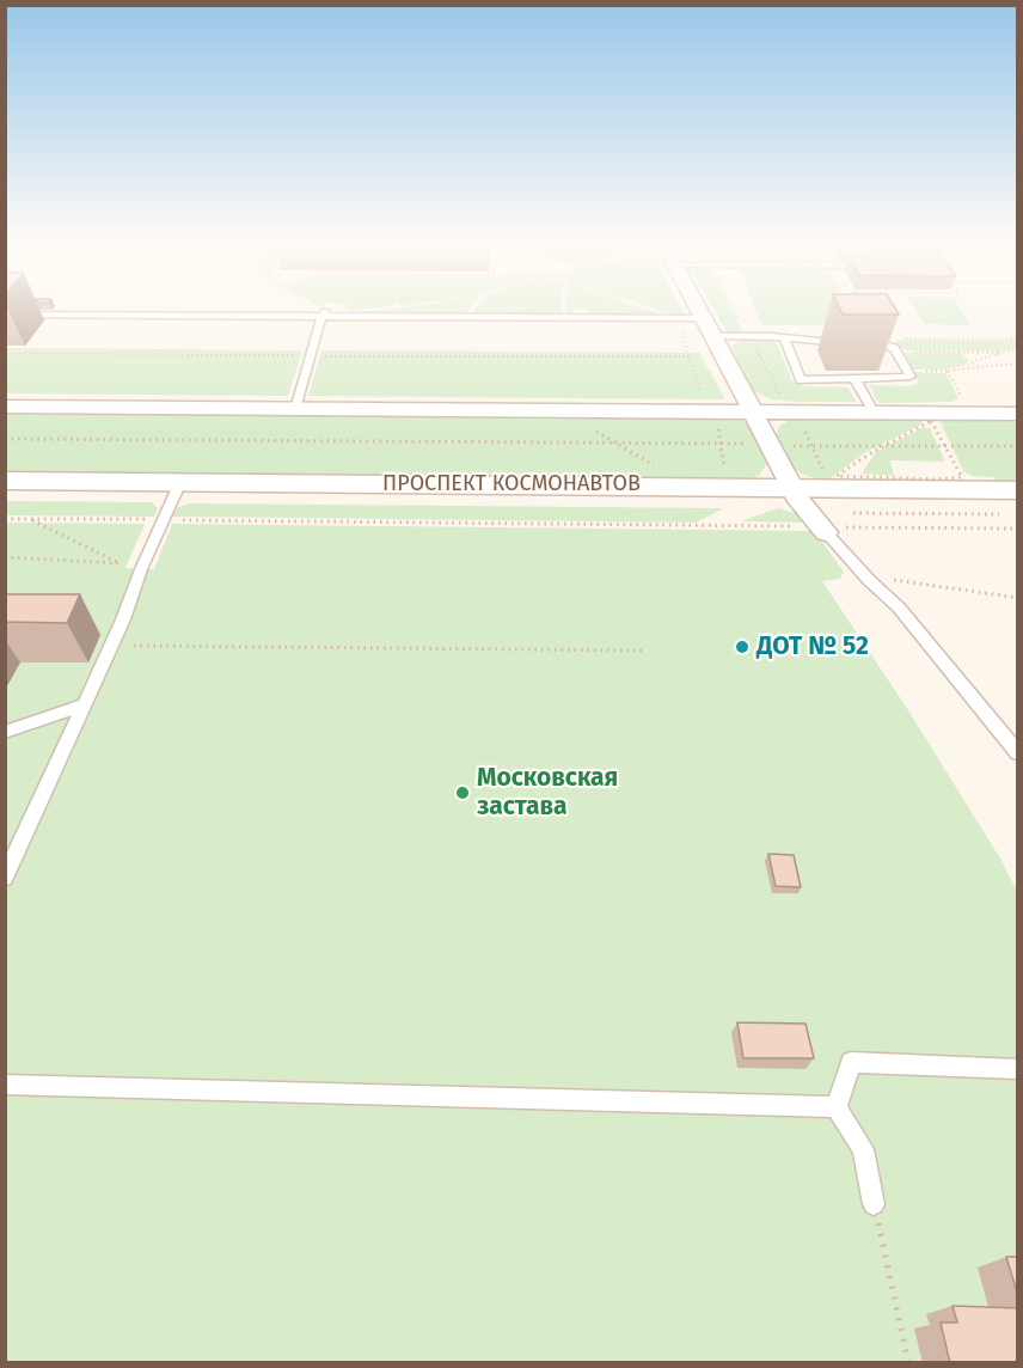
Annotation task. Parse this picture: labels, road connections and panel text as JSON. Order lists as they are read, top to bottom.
{
  "streets": {
    "street": ["ПРОСПЕКТ КОСМОНАВТОВ"]
  },
  "places": ["ДОТ № 52", "Московская застава"]
}
